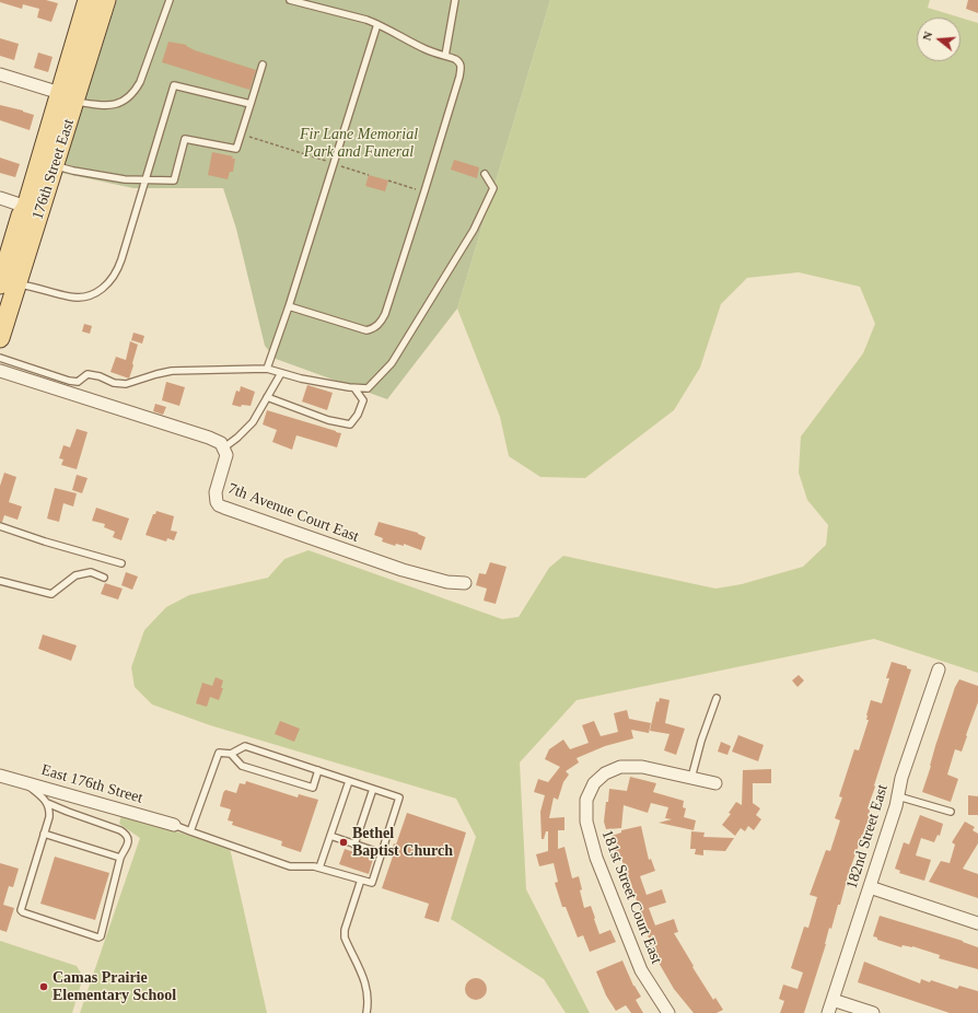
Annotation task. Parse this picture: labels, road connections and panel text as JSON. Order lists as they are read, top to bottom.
{
  "streets": {
    "main road": ["176th Street East"],
    "street": [
      "7th Avenue Court East",
      "East 176th Street",
      "182nd Street East",
      "181st Street Court East"
    ]
  },
  "parks": ["Fir Lane Memorial Park and Funeral"],
  "places": ["Bethel Baptist Church", "Camas Prairie Elementary School"],
  "north": "left"
}
